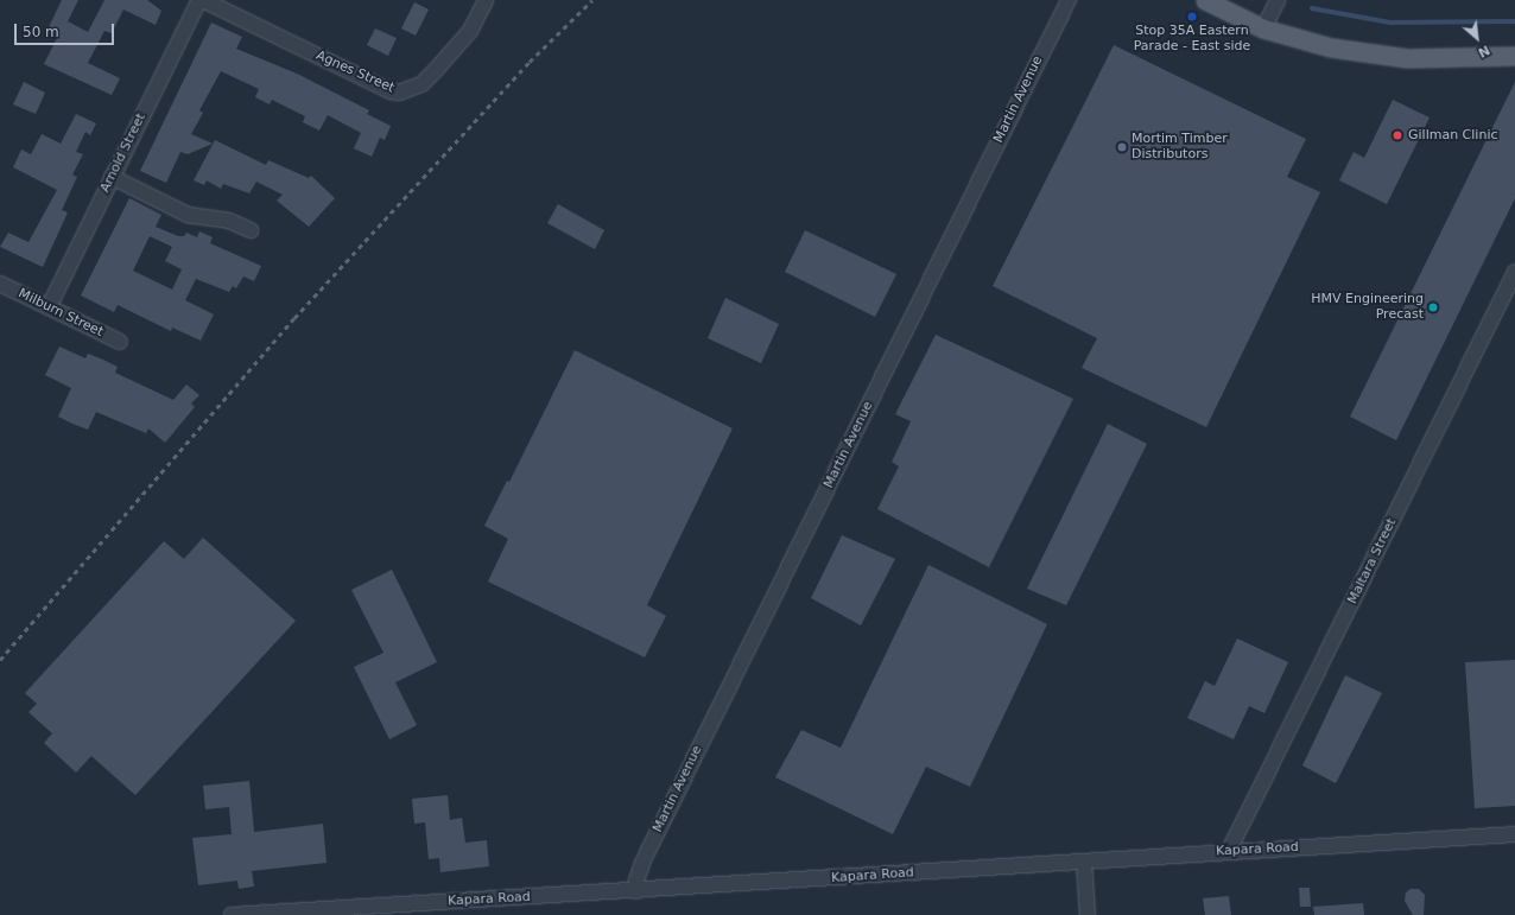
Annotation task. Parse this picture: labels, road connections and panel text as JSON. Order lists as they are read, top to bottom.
{
  "streets": {
    "street": [
      "Agnes Street",
      "Martin Avenue",
      "Arnold Street",
      "Milburn Street",
      "Maltara Street",
      "Kapara Road"
    ]
  },
  "crossings": [
    ["Martin Avenue", "Kapara Road"],
    ["Arnold Street", "Milburn Street"],
    ["Maltara Street", "Kapara Road"]
  ],
  "places": [
    "Stop 35A Eastern Parade - East side",
    "Gillman Clinic",
    "Mortim Timber Distributors",
    "HMV Engineering Precast"
  ],
  "scale_bar": "50 m",
  "north": "bottom right"
}
